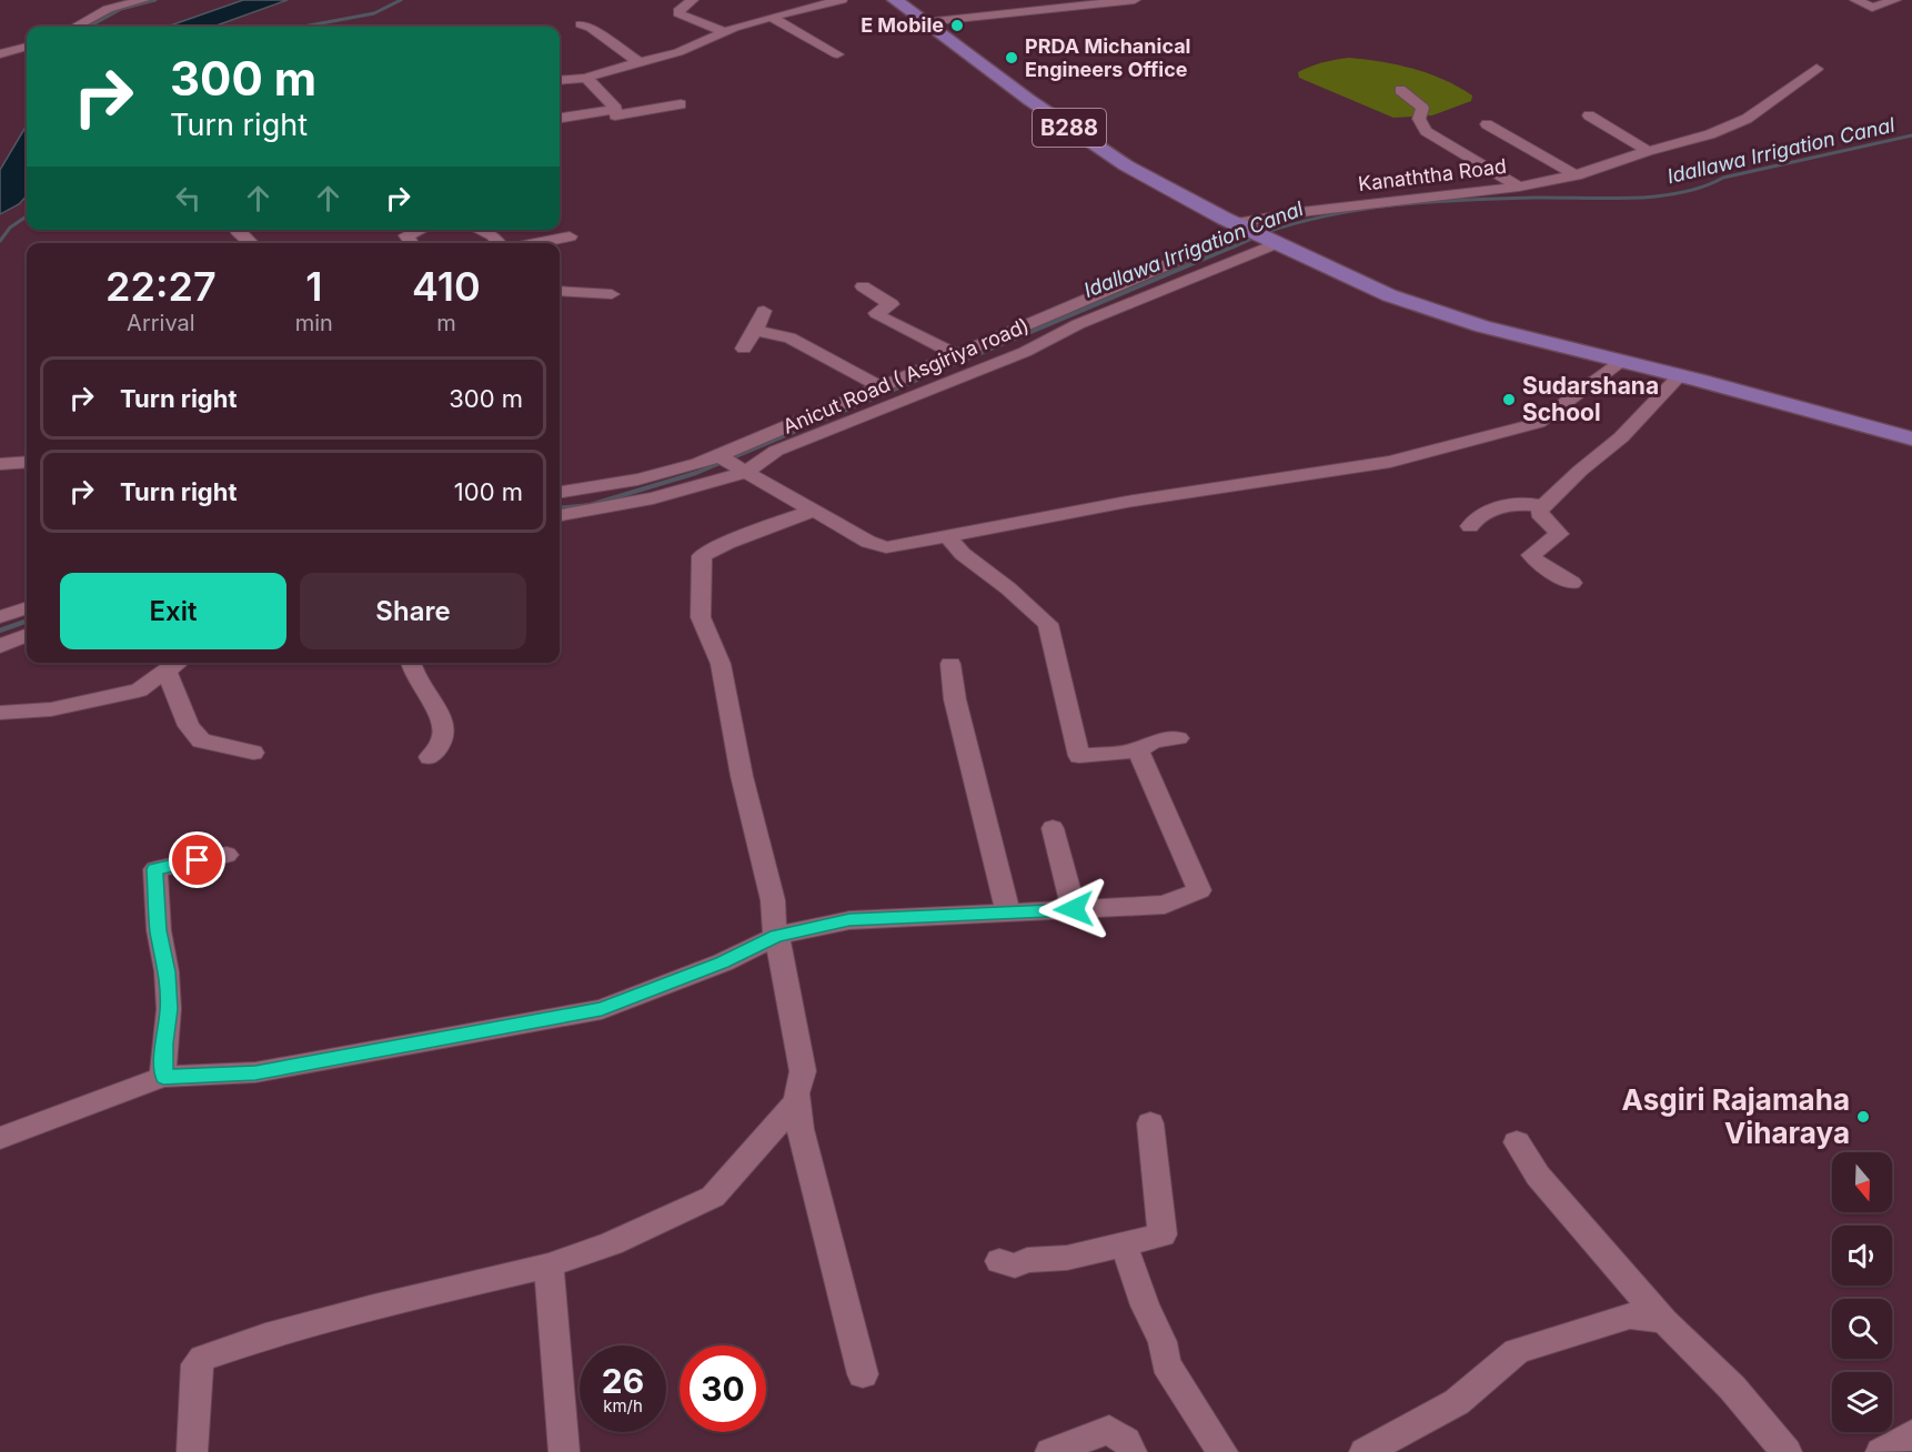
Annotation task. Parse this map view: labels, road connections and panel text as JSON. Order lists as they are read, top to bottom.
{
  "streets": {
    "main road": ["B288"],
    "street": ["Kanaththa Road", "Anicut Road ( Asgiriya road)"]
  },
  "crossings": [
    ["B288", "Kanaththa Road"],
    ["B288", "Anicut Road ( Asgiriya road)"],
    ["Kanaththa Road", "Anicut Road ( Asgiriya road)"]
  ],
  "water": ["Idallawa Irrigation Canal"],
  "places": [
    "E Mobile",
    "PRDA Michanical Engineers Office",
    "Sudarshana School",
    "Asgiri Rajamaha Viharaya"
  ],
  "north": "bottom",
  "page": {
    "turn": ["300 m", "Turn right"],
    "eta": [
      "22:27",
      "Arrival",
      "1",
      "min",
      "410",
      "m"
    ],
    "list": [
      {
        "name": "Turn right",
        "value": "300 m"
      },
      {
        "name": "Turn right",
        "value": "100 m"
      }
    ],
    "buttons": ["Exit", "Share"],
    "speed": "26 km/h",
    "limit": "30"
  }
}
